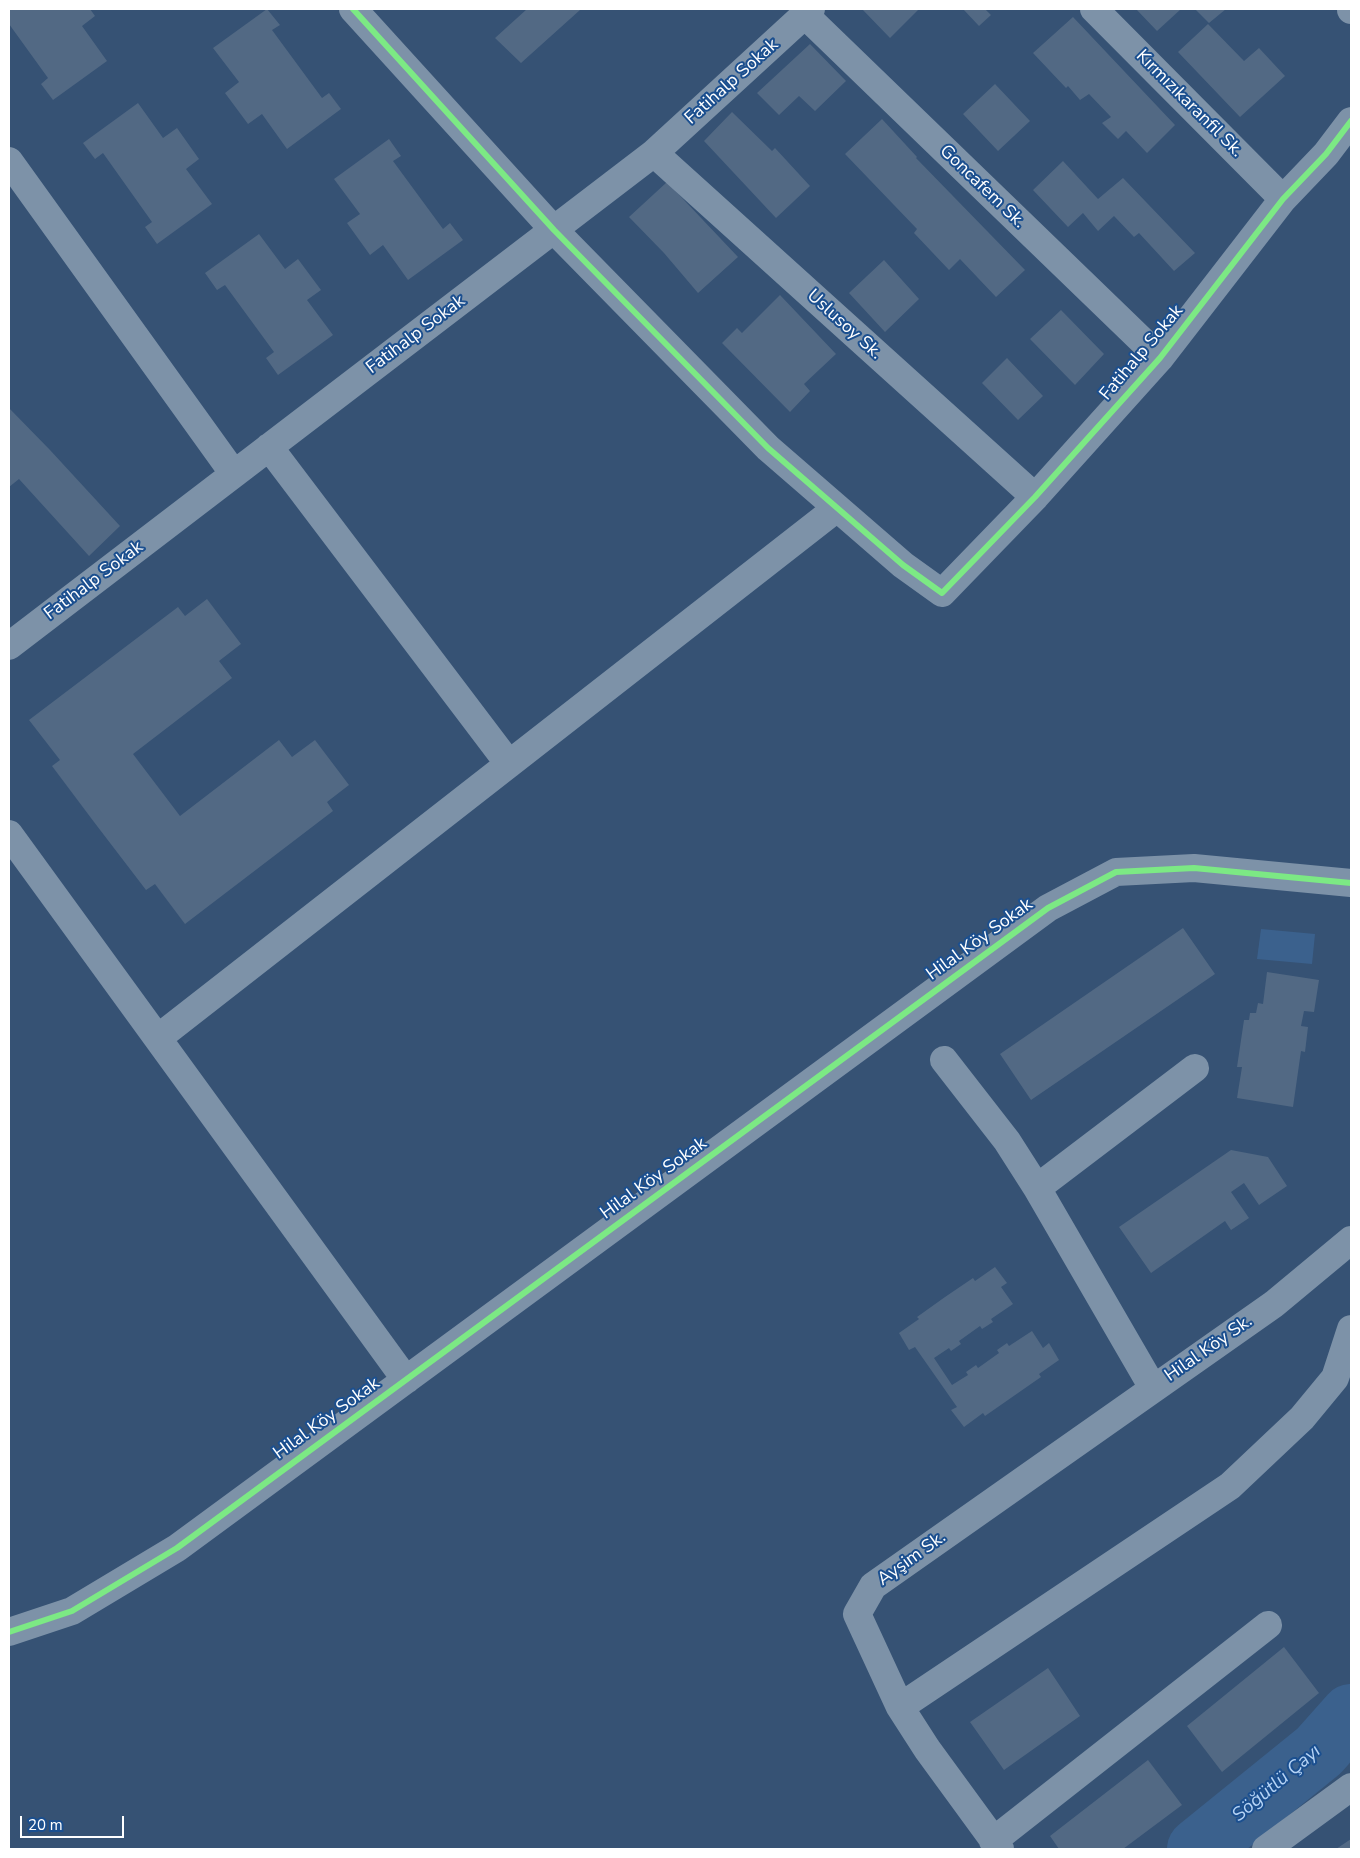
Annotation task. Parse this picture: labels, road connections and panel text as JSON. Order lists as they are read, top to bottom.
{
  "streets": {
    "street": [
      "Fatihalp Sokak",
      "Kırmızıkaranfil Sk.",
      "Goncafem Sk.",
      "Uslusoy Sk.",
      "Hilal Köy Sokak",
      "Hilal Köy Sk.",
      "Ayşim Sk."
    ]
  },
  "crossings": [
    ["Fatihalp Sokak", "Kırmızıkaranfil Sk."],
    ["Fatihalp Sokak", "Goncafem Sk."],
    ["Fatihalp Sokak", "Uslusoy Sk."],
    ["Hilal Köy Sk.", "Ayşim Sk."]
  ],
  "water": ["Söğütlü Çayı"],
  "scale_bar": "20 m"
}
